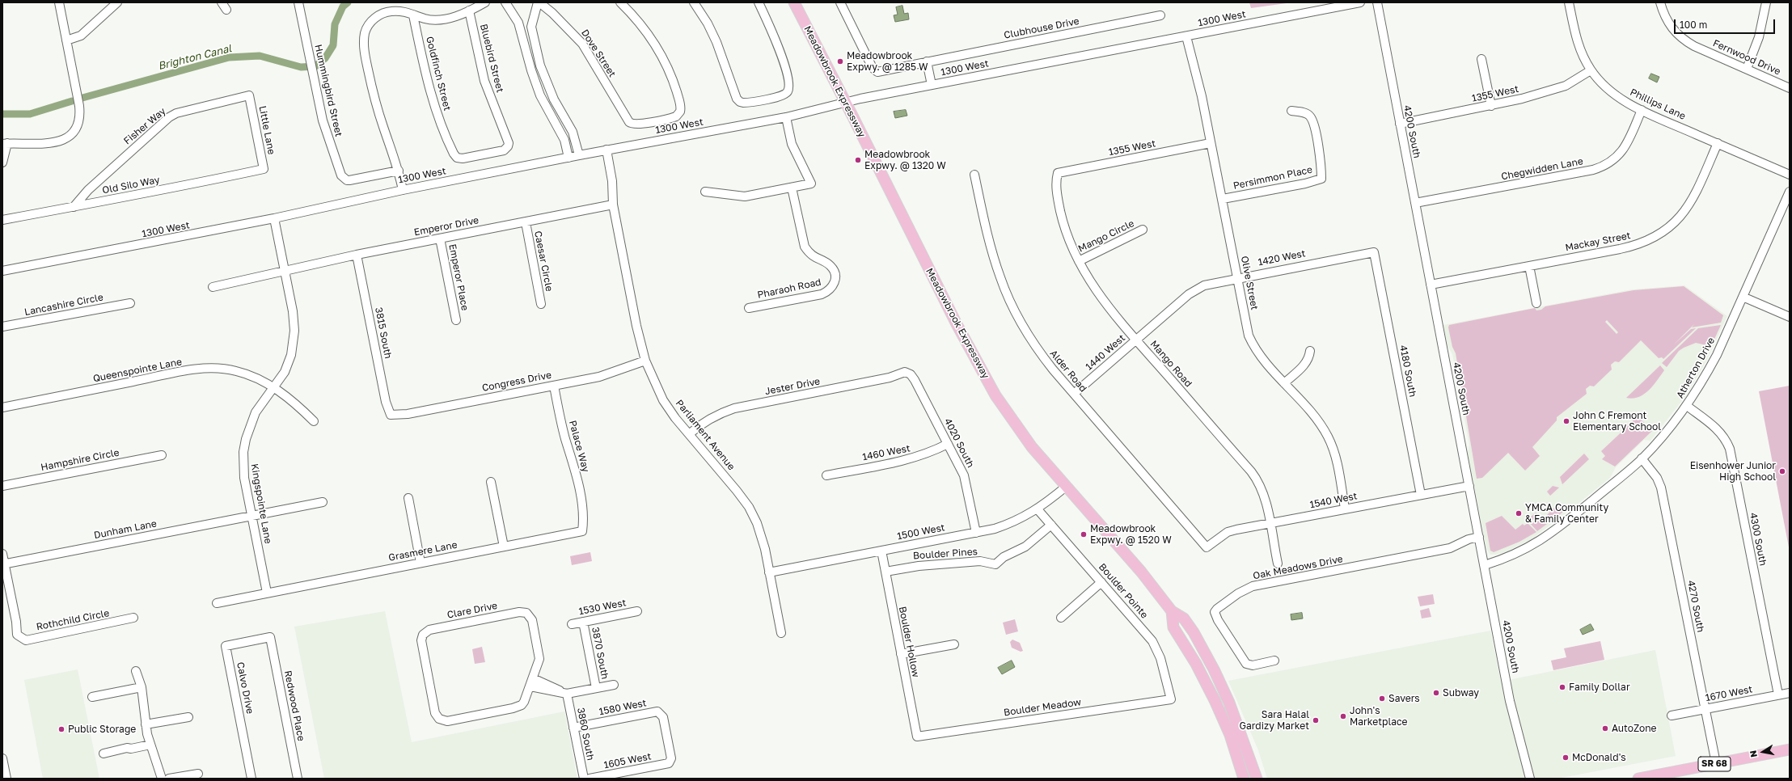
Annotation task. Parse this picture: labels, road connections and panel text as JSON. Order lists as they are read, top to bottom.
{
  "streets": {
    "main road": ["Meadowbrook Expressway", "SR 68"],
    "street": [
      "1300 West",
      "Clubhouse Drive",
      "Dove Street",
      "Fernwood Drive",
      "Bluebird Street",
      "Goldfinch Street",
      "Hummingbird Street",
      "1355 West",
      "Phillips Lane",
      "Fisher Way",
      "Little Lane",
      "4200 South",
      "Chegwidden Lane",
      "Persimmon Place",
      "Old Silo Way",
      "Emperor Drive",
      "Mango Circle",
      "Mackay Street",
      "1420 West",
      "Caesar Circle",
      "Emperor Place",
      "Olive Street",
      "Pharaoh Road",
      "Lancashire Circle",
      "3815 South",
      "1440 West",
      "Mango Road",
      "Atherton Drive",
      "Queenspointe Lane",
      "Alder Road",
      "4180 South",
      "Congress Drive",
      "Jester Drive",
      "Parliament Avenue",
      "4020 South",
      "Palace Way",
      "1460 West",
      "Hampshire Circle",
      "1540 West",
      "Kingspointe Lane",
      "Dunham Lane",
      "1500 West",
      "4300 South",
      "Grasmere Lane",
      "Boulder Pines",
      "Oak Meadows Drive",
      "Boulder Pointe",
      "4270 South",
      "1530 West",
      "Clare Drive",
      "Rothchild Circle",
      "Boulder Hollow",
      "3870 South",
      "Calvo Drive",
      "1670 West",
      "Redwood Place",
      "1580 West",
      "Boulder Meadow",
      "3860 South",
      "1605 West"
    ]
  },
  "crossings": [
    ["1300 West", "Meadowbrook Expressway"],
    ["1300 West", "Olive Street"],
    ["1300 West", "Parliament Avenue"],
    ["1300 West", "Kingspointe Lane"],
    ["Bluebird Street", "Goldfinch Street"],
    ["Meadowbrook Expressway", "1500 West"],
    ["1355 West", "Phillips Lane"],
    ["1355 West", "4200 South"],
    ["1355 West", "Olive Street"],
    ["1355 West", "Mango Road"],
    ["Phillips Lane", "Chegwidden Lane"],
    ["Phillips Lane", "Mackay Street"],
    ["Fisher Way", "Little Lane"],
    ["Fisher Way", "Old Silo Way"],
    ["Little Lane", "Old Silo Way"],
    ["4200 South", "Chegwidden Lane"],
    ["4200 South", "Mackay Street"],
    ["4200 South", "Atherton Drive"],
    ["4200 South", "1540 West"],
    ["4200 South", "Oak Meadows Drive"],
    ["Persimmon Place", "Olive Street"],
    ["Emperor Drive", "Caesar Circle"],
    ["Emperor Drive", "Emperor Place"],
    ["Emperor Drive", "3815 South"],
    ["Emperor Drive", "Parliament Avenue"],
    ["Emperor Drive", "Kingspointe Lane"],
    ["Mango Circle", "Mango Road"],
    ["1420 West", "Olive Street"],
    ["1420 West", "1440 West"],
    ["1420 West", "Mango Road"],
    ["1420 West", "4180 South"],
    ["Olive Street", "1540 West"],
    ["3815 South", "Congress Drive"],
    ["1440 West", "Mango Road"],
    ["1440 West", "Alder Road"],
    ["Mango Road", "1540 West"],
    ["Atherton Drive", "4300 South"],
    ["Atherton Drive", "4270 South"],
    ["Queenspointe Lane", "Kingspointe Lane"],
    ["Alder Road", "1540 West"],
    ["4180 South", "1540 West"],
    ["Congress Drive", "Parliament Avenue"],
    ["Congress Drive", "Palace Way"],
    ["Jester Drive", "Parliament Avenue"],
    ["Jester Drive", "4020 South"],
    ["Parliament Avenue", "1500 West"],
    ["4020 South", "1460 West"],
    ["4020 South", "1500 West"],
    ["Palace Way", "Grasmere Lane"],
    ["Kingspointe Lane", "Dunham Lane"],
    ["Kingspointe Lane", "Grasmere Lane"],
    ["Dunham Lane", "Rothchild Circle"],
    ["1500 West", "Boulder Pointe"],
    ["1500 West", "Boulder Hollow"],
    ["4300 South", "1670 West"],
    ["Boulder Pines", "Boulder Pointe"],
    ["Boulder Pines", "Boulder Hollow"],
    ["Boulder Pointe", "Boulder Meadow"],
    ["4270 South", "1670 West"],
    ["4270 South", "SR 68"],
    ["1530 West", "3870 South"],
    ["Boulder Hollow", "Boulder Meadow"],
    ["Calvo Drive", "Redwood Place"],
    ["1580 West", "3860 South"],
    ["1580 West", "1605 West"]
  ],
  "water": ["Brighton Canal"],
  "places": [
    "Meadowbrook Expwy. @ 1285 W",
    "Meadowbrook Expwy. @ 1320 W",
    "John C Fremont Elementary School",
    "Eisenhower Junior High School",
    "YMCA Community & Family Center",
    "Meadowbrook Expwy. @ 1520 W",
    "Family Dollar",
    "Subway",
    "Savers",
    "John's Marketplace",
    "Sara Halal Gardizy Market",
    "AutoZone",
    "Public Storage",
    "McDonald's"
  ],
  "scale_bar": "100 m",
  "north": "left"
}
